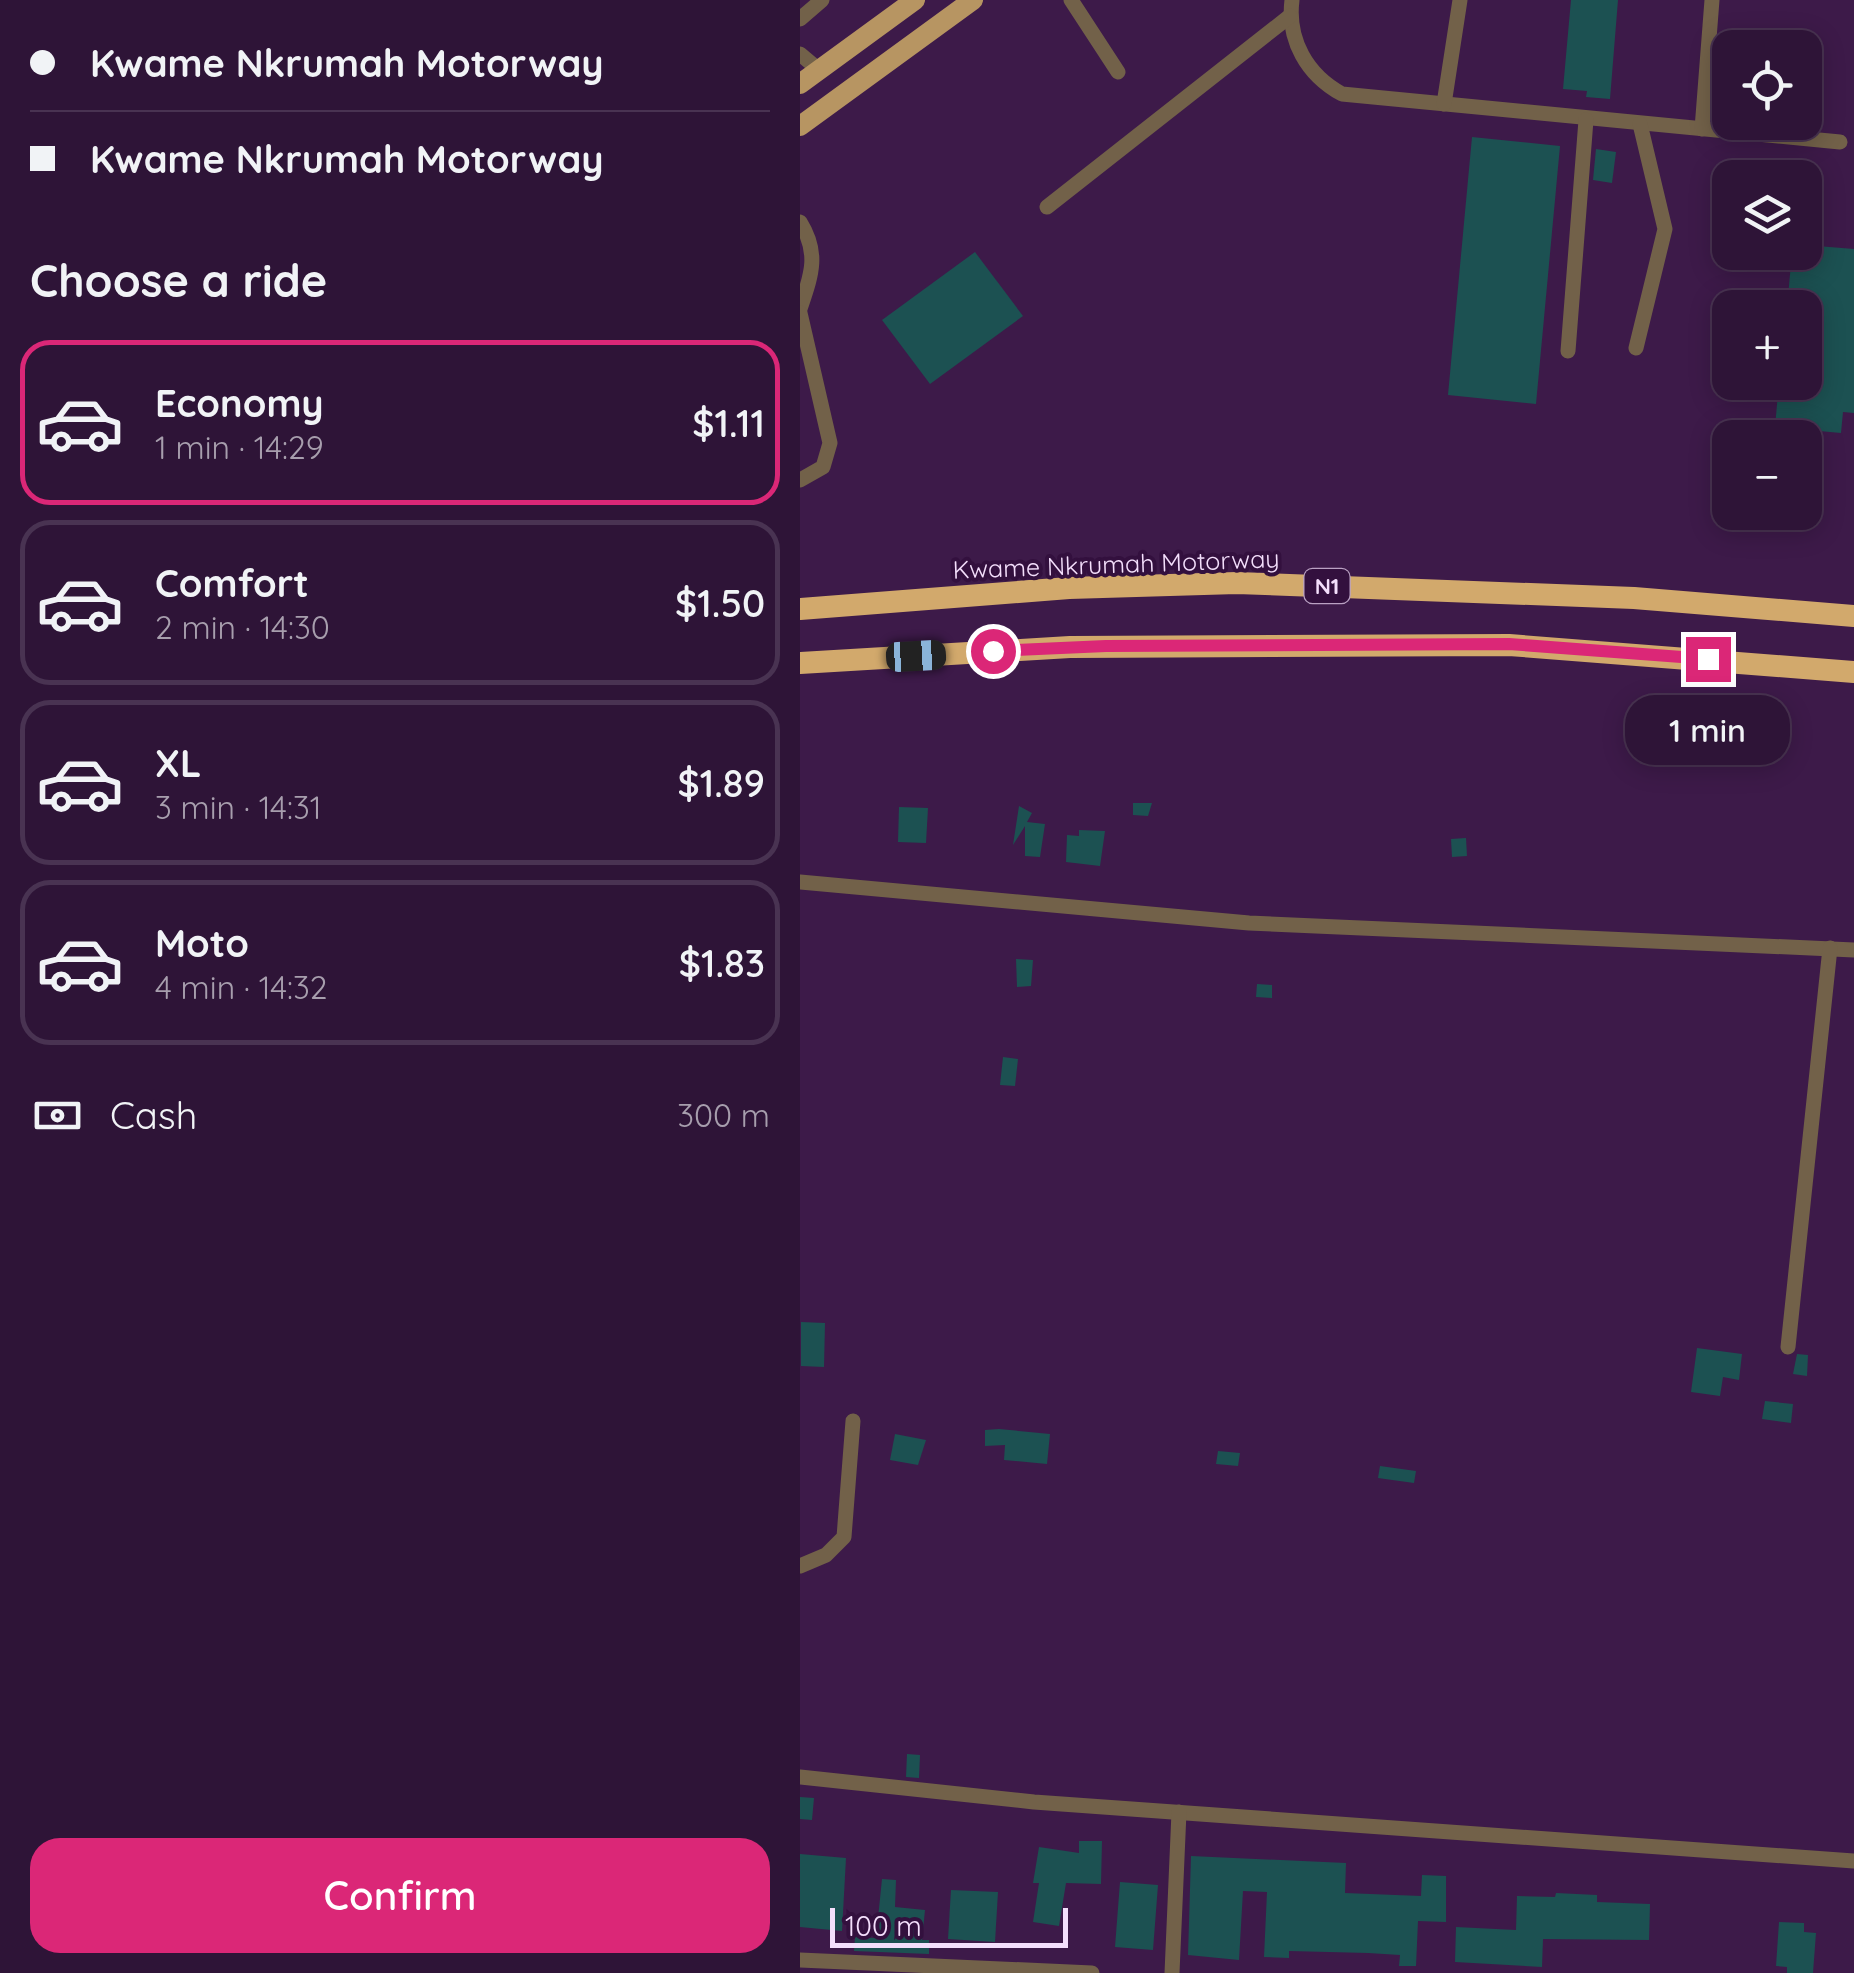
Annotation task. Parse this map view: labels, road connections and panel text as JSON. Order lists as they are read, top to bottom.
{
  "streets": {
    "highway": ["Kwame Nkrumah Motorway", "N1"]
  },
  "scale_bar": "100 m",
  "page": {
    "banner": ["Kwame Nkrumah Motorway", "Kwame Nkrumah Motorway"],
    "map_buttons": ["+", "−"],
    "heading": "Choose a ride",
    "list": [
      {
        "name": "Economy",
        "note": "1 min · 14:29",
        "value": "$1.11"
      },
      {
        "name": "Comfort",
        "note": "2 min · 14:30",
        "value": "$1.50"
      },
      {
        "name": "XL",
        "note": "3 min · 14:31",
        "value": "$1.89"
      },
      {
        "name": "Moto",
        "note": "4 min · 14:32",
        "value": "$1.83"
      }
    ],
    "bubble": "1 min",
    "pay": ["Cash", "300 m"],
    "buttons": "Confirm",
    "scale": "100 m"
  }
}
